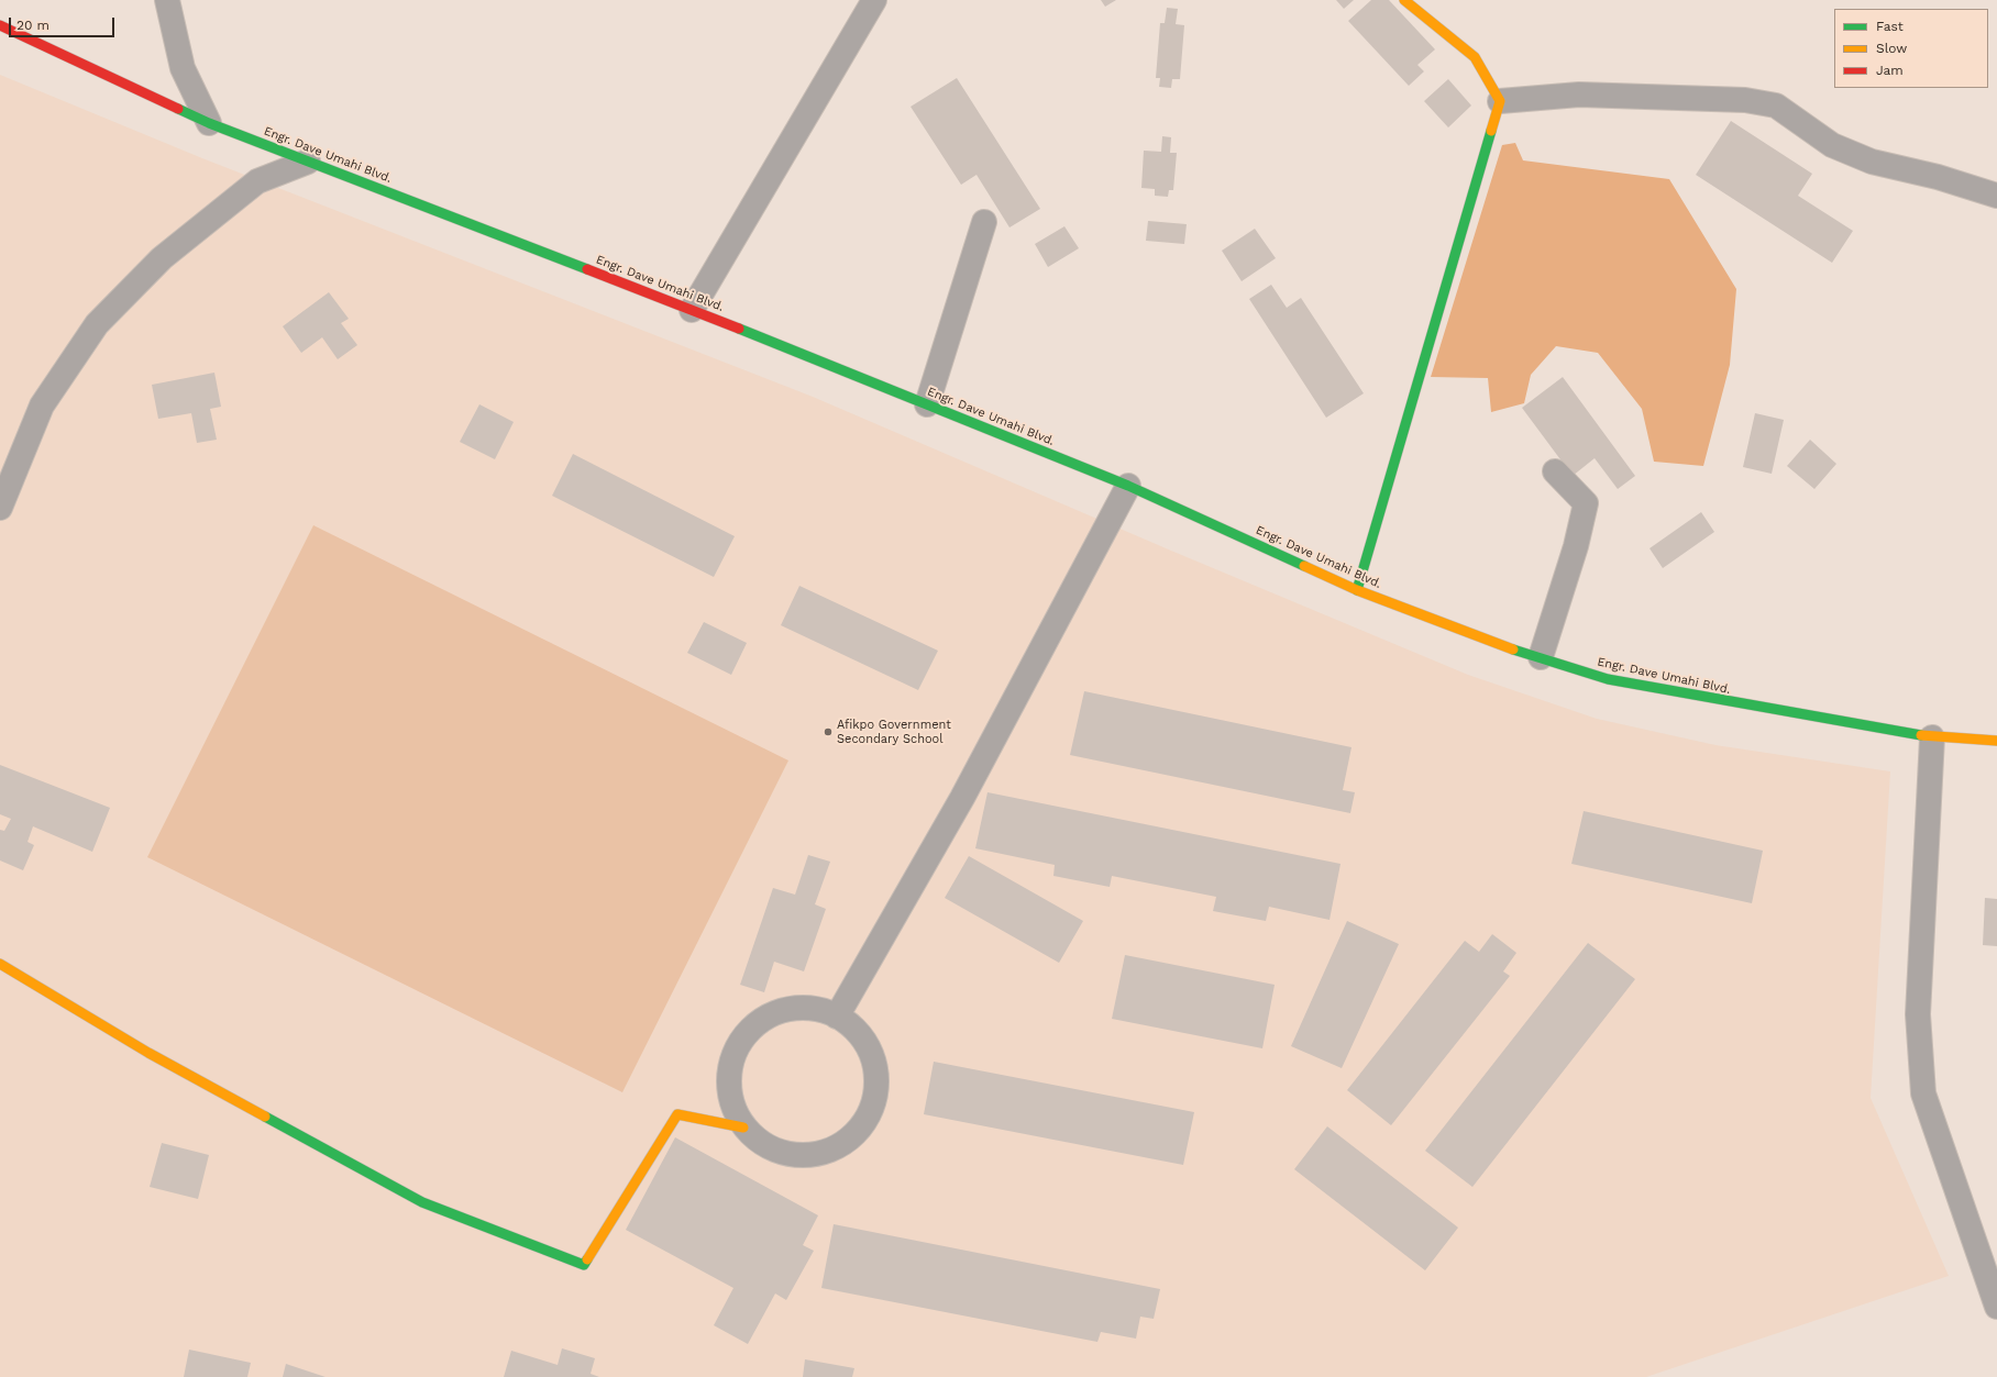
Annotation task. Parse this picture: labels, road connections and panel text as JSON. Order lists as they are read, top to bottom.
{
  "streets": {
    "street": ["Engr. Dave Umahi Blvd."]
  },
  "places": ["Afikpo Government Secondary School"],
  "legend": ["Fast", "Slow", "Jam"],
  "scale_bar": "20 m"
}
